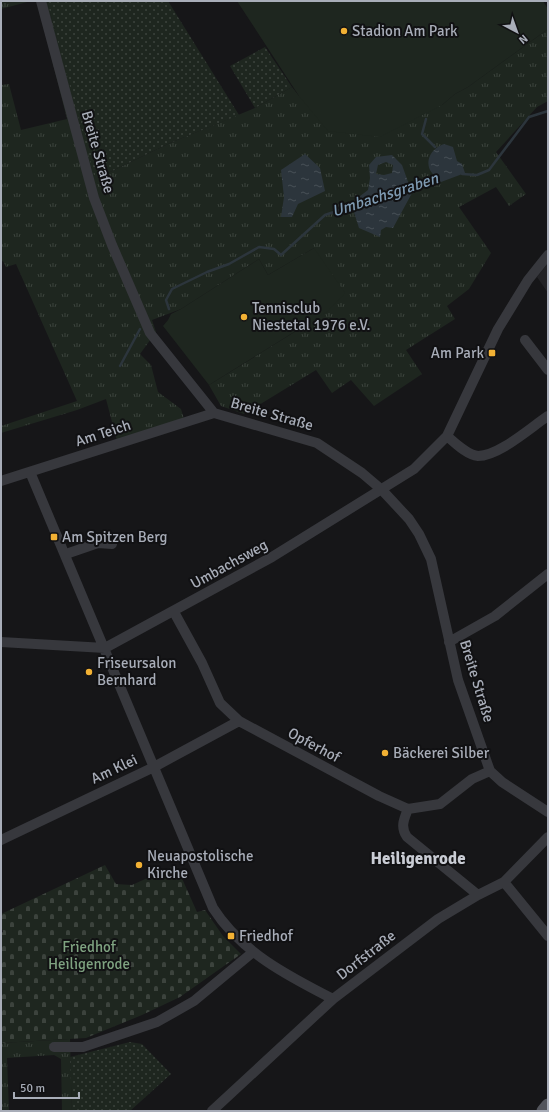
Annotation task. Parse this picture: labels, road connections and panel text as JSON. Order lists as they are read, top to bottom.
{
  "streets": {
    "street": [
      "Breite Straße",
      "Am Teich",
      "Umbachsweg",
      "Opferhof",
      "Am Klei",
      "Dorfstraße"
    ]
  },
  "crossings": [
    ["Breite Straße", "Am Teich"],
    ["Breite Straße", "Umbachsweg"],
    ["Umbachsweg", "Opferhof"],
    ["Opferhof", "Am Klei"]
  ],
  "districts": ["Heiligenrode"],
  "water": ["Umbachsgraben"],
  "parks": ["Friedhof Heiligenrode"],
  "places": {
    "other": [
      "Stadion Am Park",
      "Tennisclub Niestetal 1976 e.V.",
      "Friseursalon Bernhard",
      "Bäckerei Silber",
      "Neuapostolische Kirche"
    ],
    "transit": ["Am Park", "Am Spitzen Berg", "Friedhof"]
  },
  "scale_bar": "50 m",
  "north": "bottom right"
}
